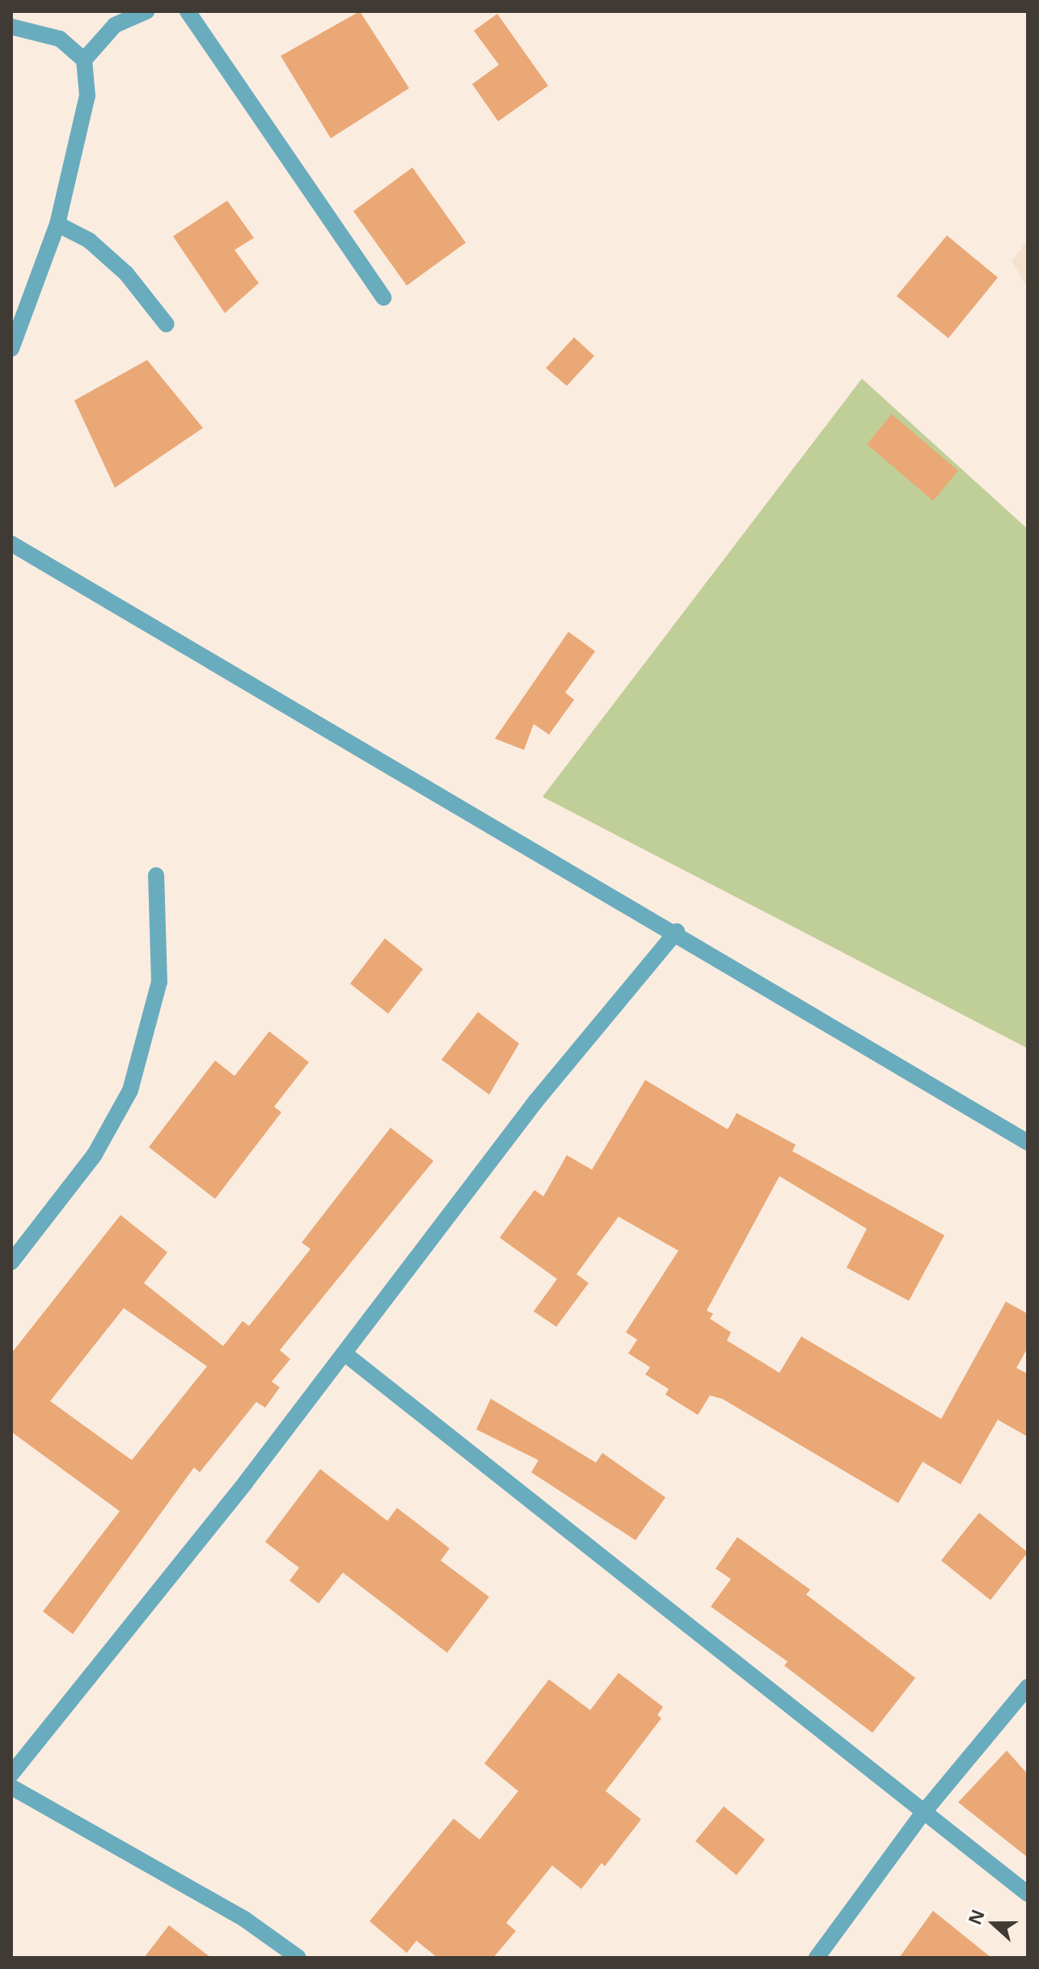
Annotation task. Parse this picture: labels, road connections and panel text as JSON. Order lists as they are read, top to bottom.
{
  "north": "left"
}
